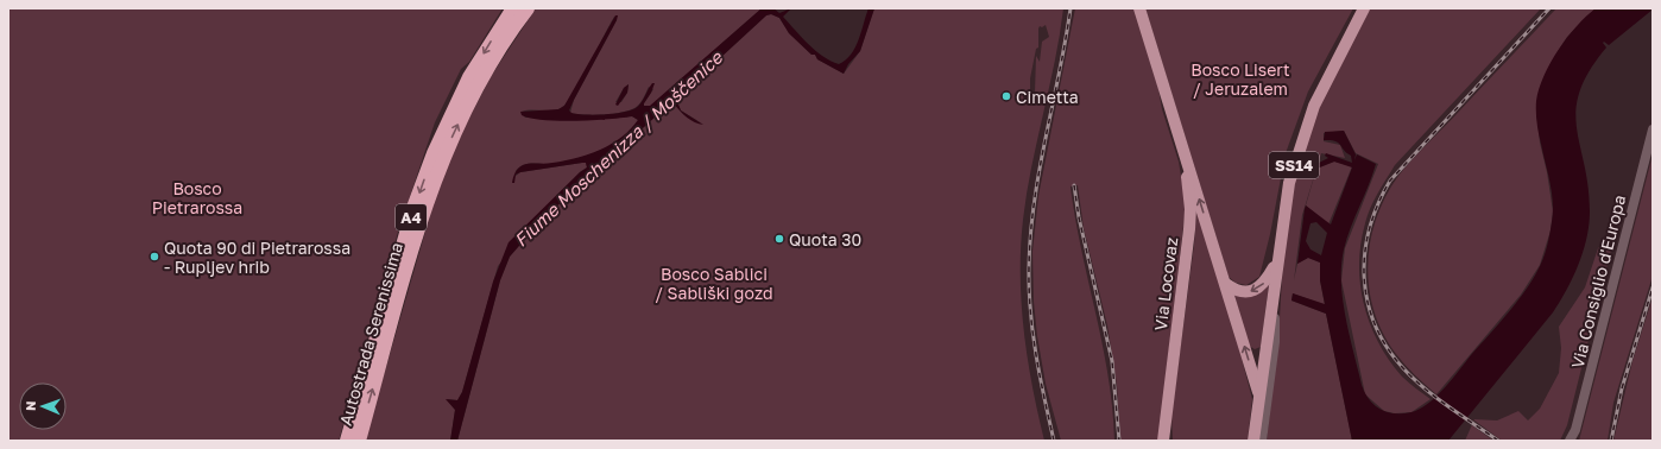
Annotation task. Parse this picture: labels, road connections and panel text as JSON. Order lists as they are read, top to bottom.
{
  "streets": {
    "highway": ["A4", "Autostrada Serenissima"],
    "main road": ["SS14", "Via Locovaz"],
    "street": ["Via Consiglio d'Europa"]
  },
  "crossings": [
    ["SS14", "Via Locovaz"]
  ],
  "water": ["Fiume Moschenizza / Moščenice"],
  "parks": ["Bosco Lisert / Jeruzalem", "Bosco Pietrarossa", "Bosco Sablici / Sabliški gozd"],
  "places": ["Cimetta", "Quota 30", "Quota 90 di Pietrarossa - Rupljev hrib"],
  "north": "left"
}
